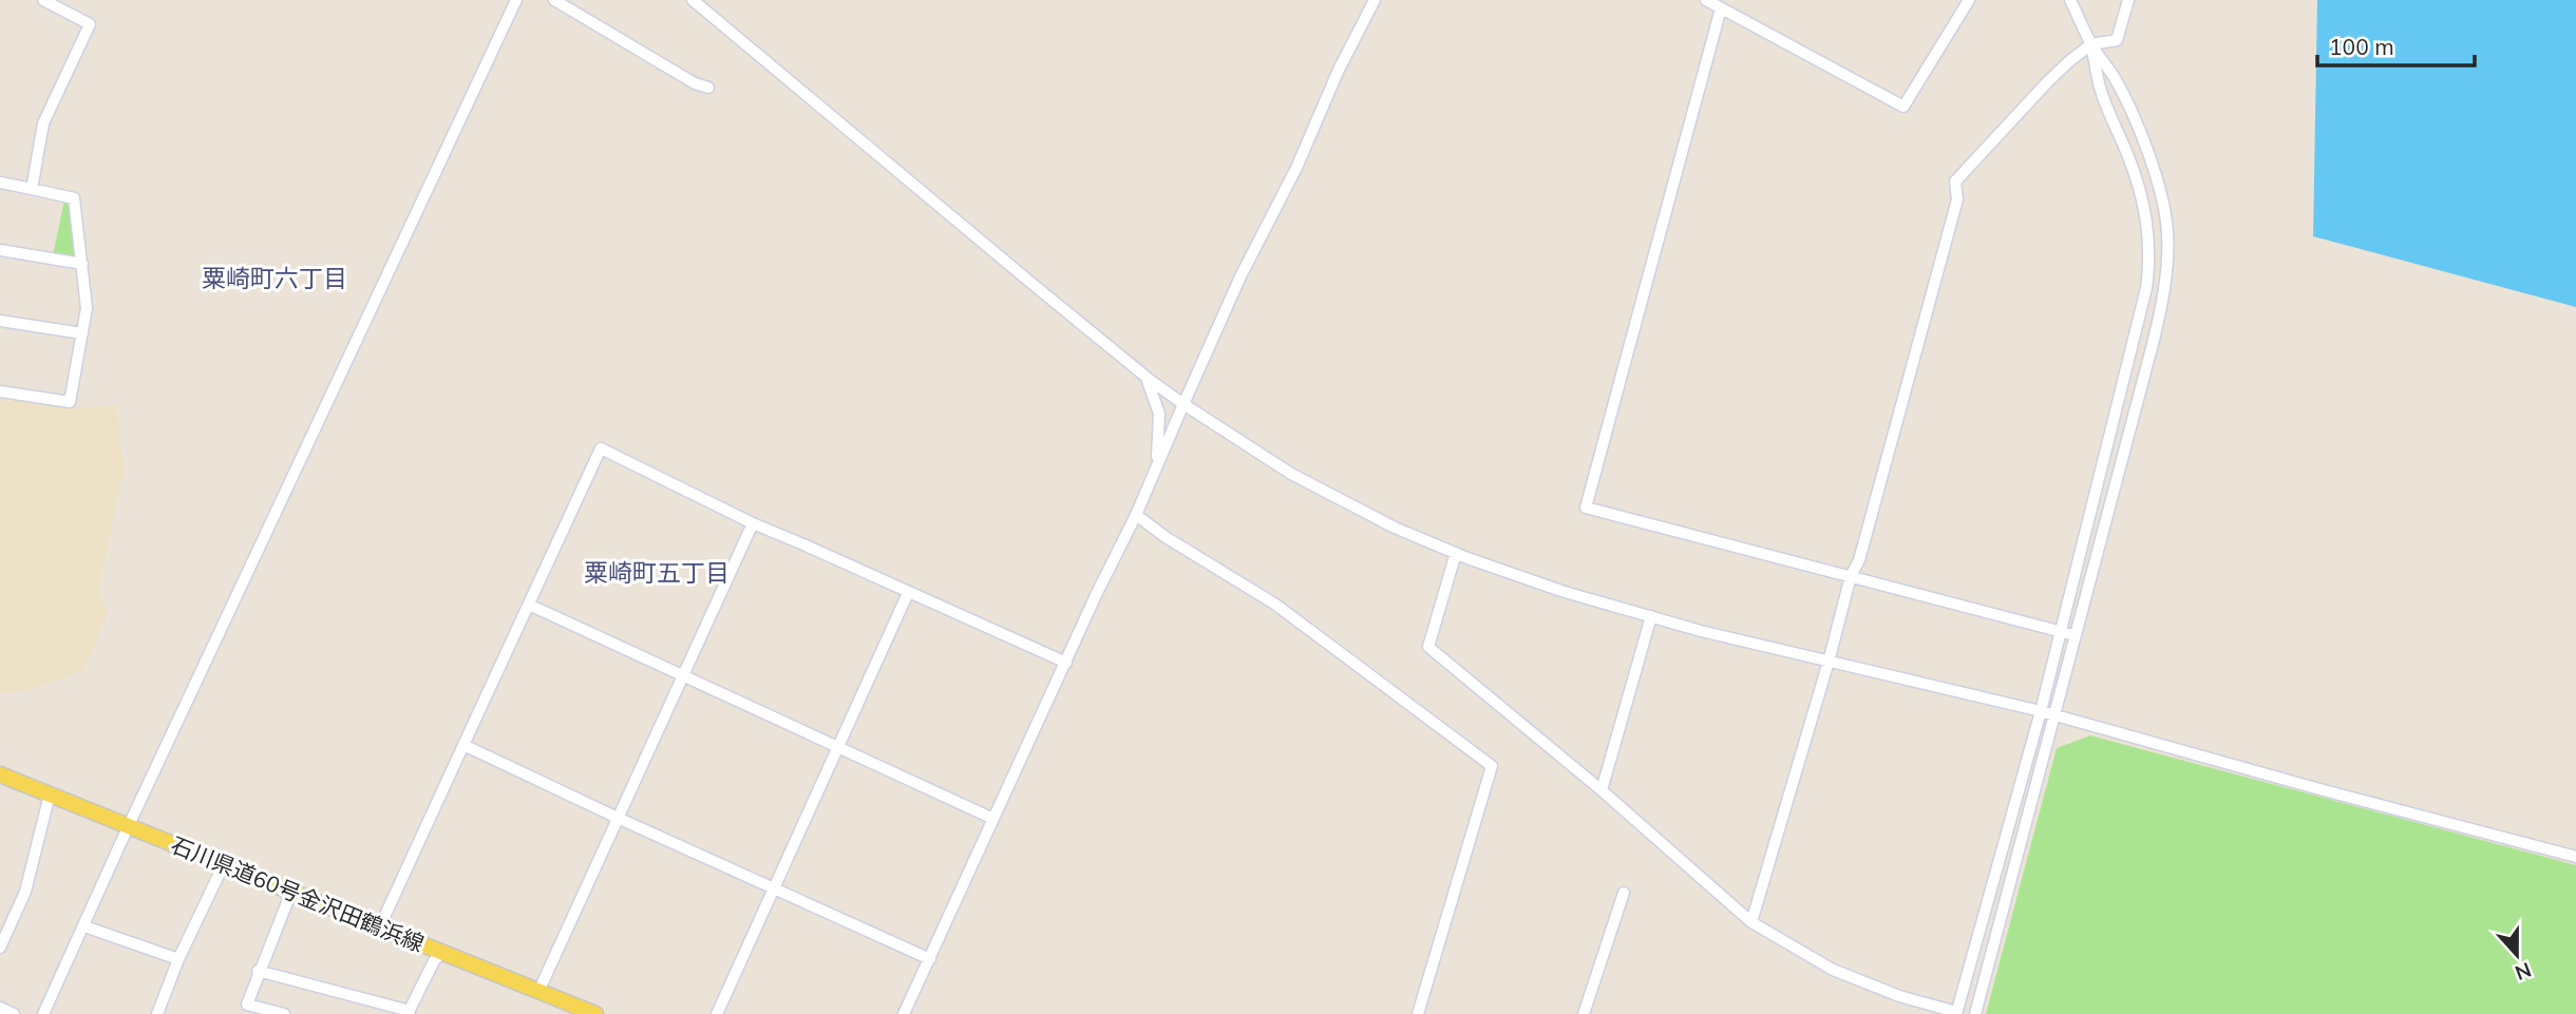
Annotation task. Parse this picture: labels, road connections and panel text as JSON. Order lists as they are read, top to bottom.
{
  "streets": {
    "main road": ["石川県道60号金沢田鶴浜線"]
  },
  "districts": ["粟崎町六丁目", "粟崎町五丁目"],
  "scale_bar": "100 m",
  "north": "bottom"
}
